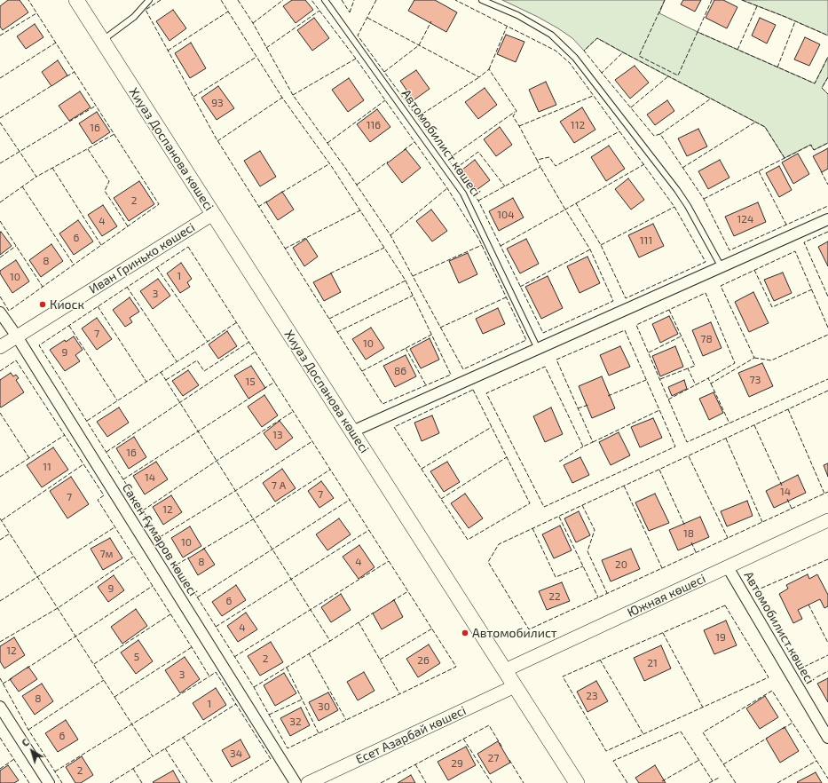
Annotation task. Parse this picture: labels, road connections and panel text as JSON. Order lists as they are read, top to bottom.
{
  "streets": {
    "main road": ["Хиуаз Доспанова көшесі"],
    "street": [
      "Автомобилист көшесі",
      "Иван Гринько көшесі",
      "Сакен Ғұмаров көшесі",
      "Южная көшесі",
      "Есет Азарбай көшесі"
    ]
  },
  "crossings": [
    ["Автомобилист көшесі", "Южная көшесі"],
    ["Хиуаз Доспанова көшесі", "Иван Гринько көшесі"],
    ["Хиуаз Доспанова көшесі", "Южная көшесі"],
    ["Хиуаз Доспанова көшесі", "Есет Азарбай көшесі"],
    ["Иван Гринько көшесі", "Сакен Ғұмаров көшесі"]
  ],
  "places": ["Киоск", "Автомобилист"],
  "house_numbers": [
    "93",
    "116",
    "112",
    "16",
    "2",
    "104",
    "124",
    "4",
    "6",
    "111",
    "8",
    "1",
    "10",
    "3",
    "7",
    "78",
    "10",
    "9",
    "86",
    "73",
    "15",
    "13",
    "16",
    "11",
    "14",
    "7 А",
    "14",
    "7",
    "7",
    "12",
    "18",
    "10",
    "7м",
    "8",
    "4",
    "20",
    "9",
    "22",
    "6",
    "4",
    "19",
    "12",
    "5",
    "2",
    "26",
    "21",
    "3",
    "23",
    "8",
    "1",
    "30",
    "32",
    "6",
    "34",
    "27",
    "29",
    "2"
  ],
  "north": "top left"
}
